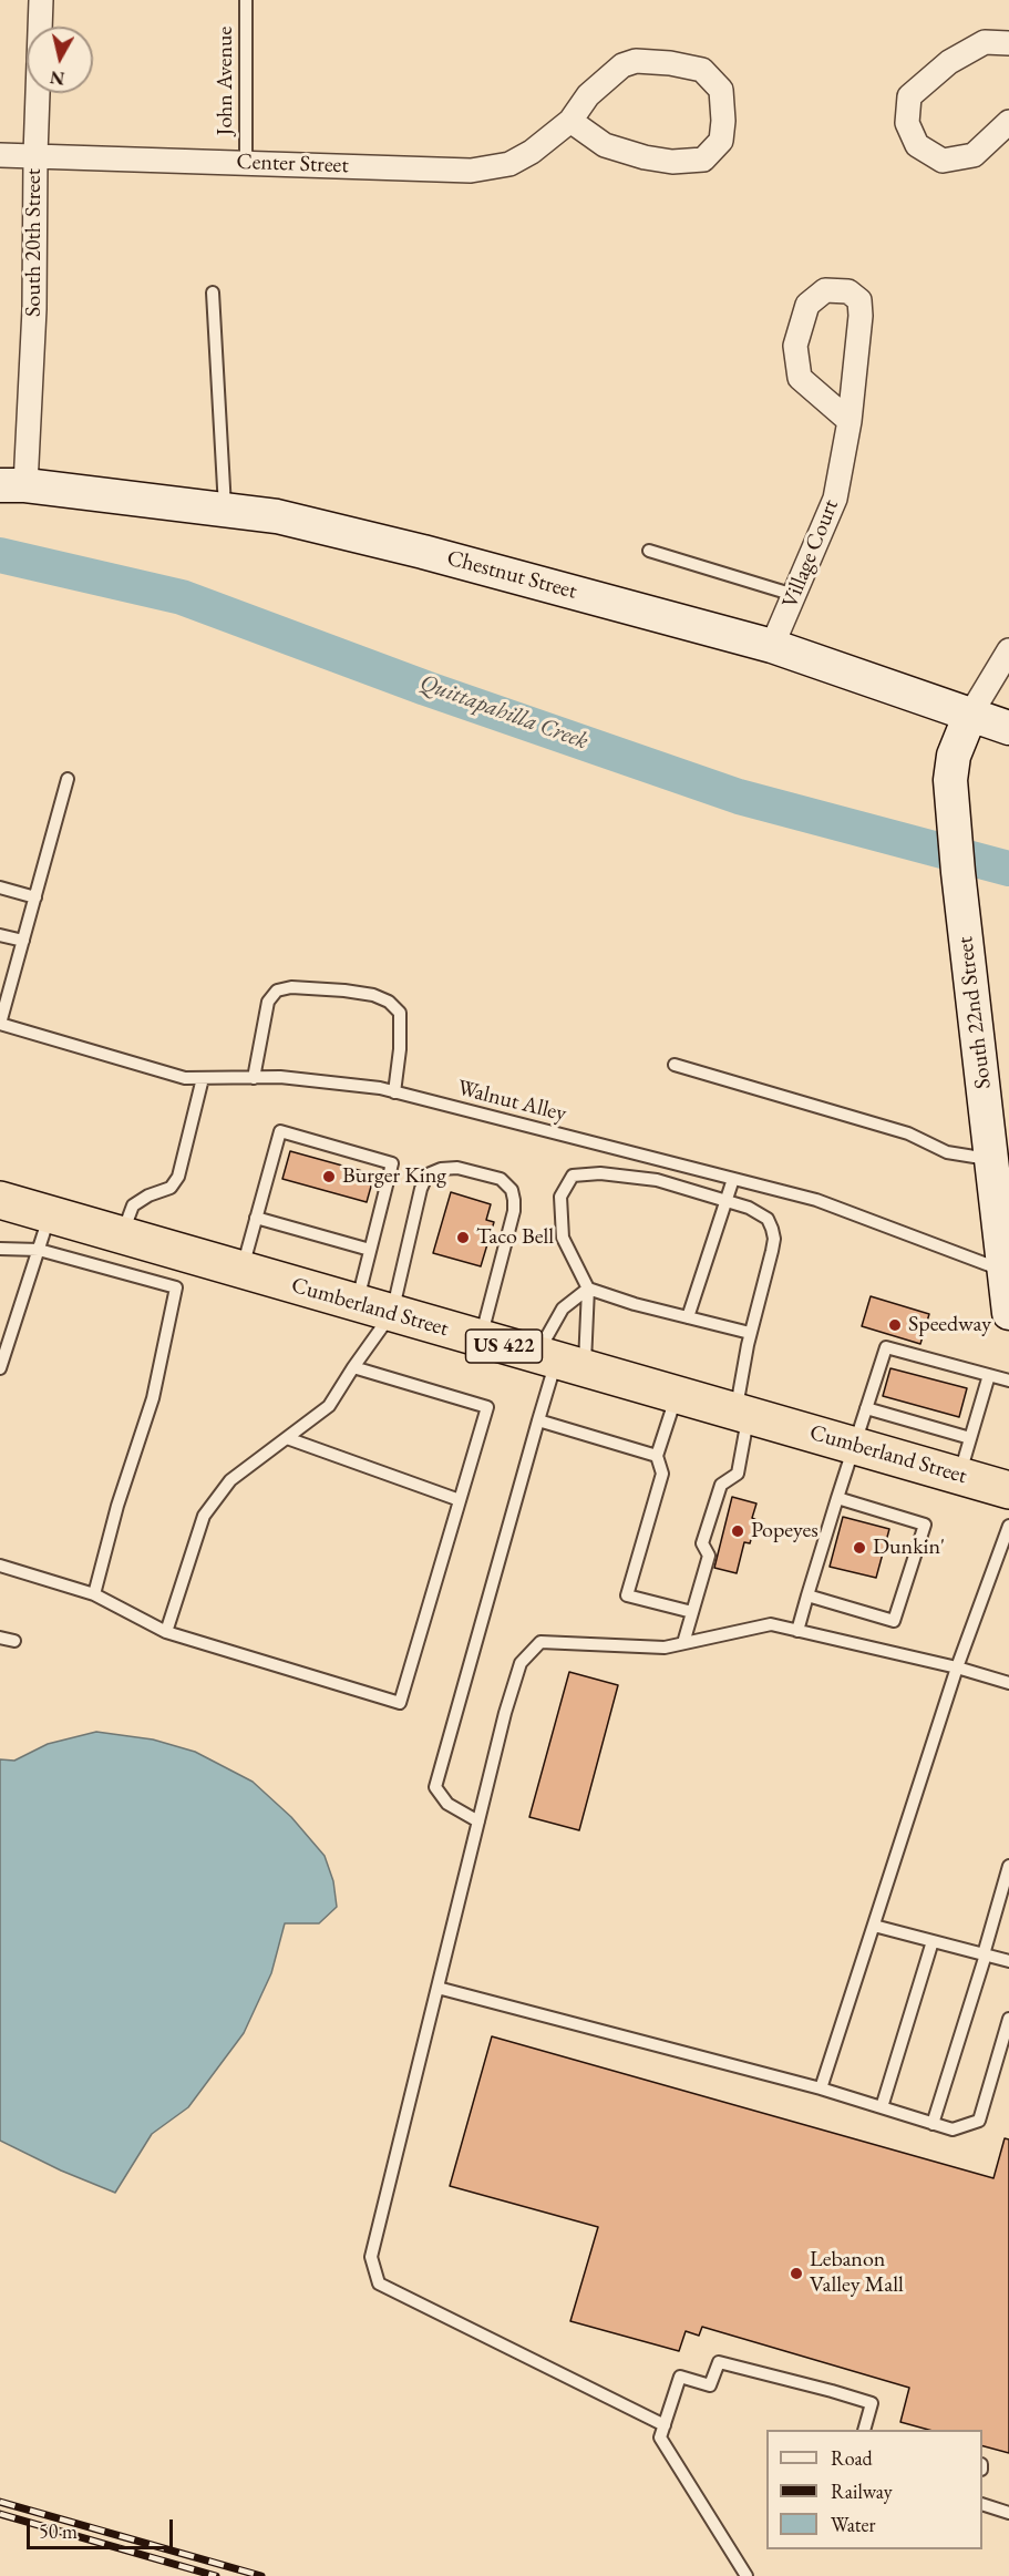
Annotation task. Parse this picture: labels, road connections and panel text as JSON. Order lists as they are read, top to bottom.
{
  "streets": {
    "highway": ["Cumberland Street", "US 422"],
    "street": [
      "Center Street",
      "South 20th Street",
      "Village Court",
      "Chestnut Street",
      "South 22nd Street"
    ],
    "lane": ["John Avenue", "Walnut Alley"]
  },
  "crossings": [
    ["John Avenue", "Center Street"],
    ["Center Street", "South 20th Street"],
    ["South 20th Street", "Chestnut Street"],
    ["Village Court", "Chestnut Street"],
    ["Chestnut Street", "South 22nd Street"],
    ["South 22nd Street", "Walnut Alley"]
  ],
  "water": ["Quittapahilla Creek"],
  "places": [
    "Burger King",
    "Taco Bell",
    "Speedway",
    "Popeyes",
    "Dunkin'",
    "Lebanon Valley Mall"
  ],
  "legend": ["Road", "Railway", "Water"],
  "scale_bar": "50 m",
  "north": "bottom"
}
